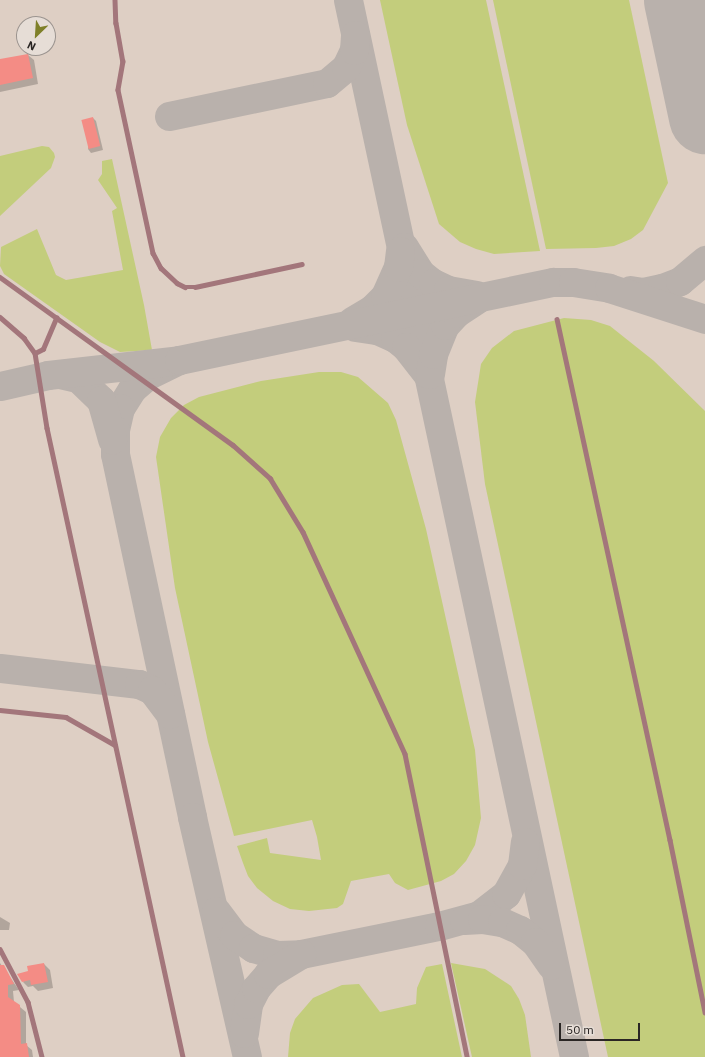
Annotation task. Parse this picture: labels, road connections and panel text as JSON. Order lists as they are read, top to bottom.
{
  "scale_bar": "50 m",
  "north": "bottom left"
}
